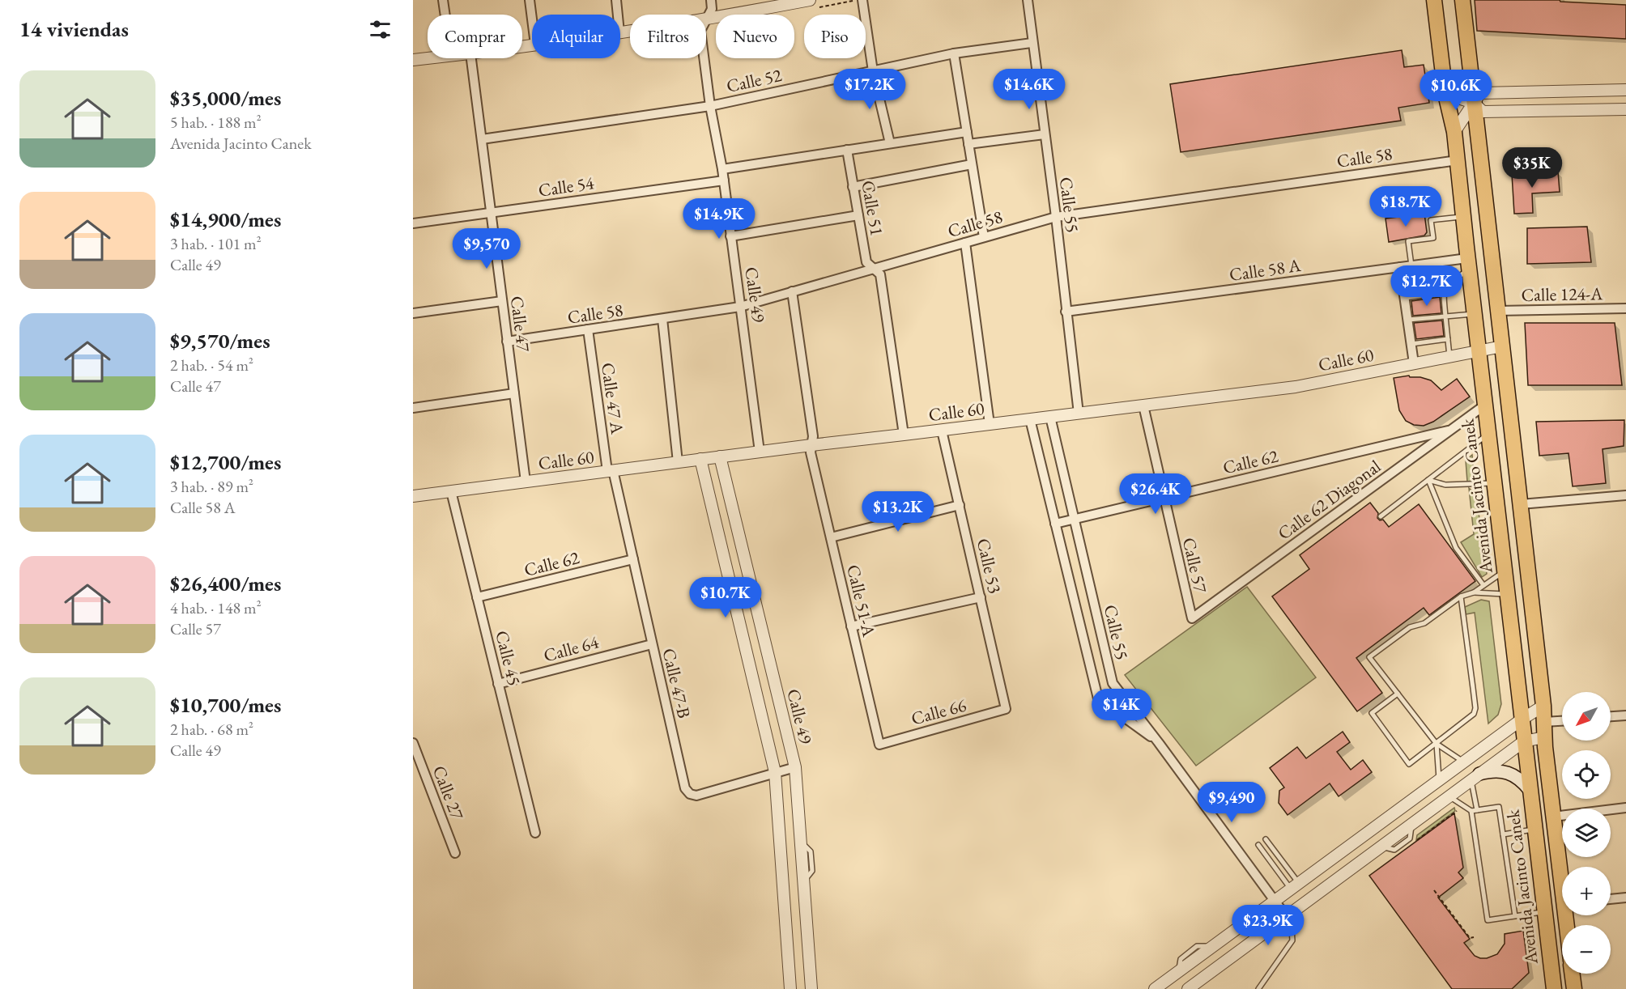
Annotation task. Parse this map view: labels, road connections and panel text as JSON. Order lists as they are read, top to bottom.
{
  "streets": {
    "main road": ["Avenida Jacinto Canek"],
    "street": [
      "Calle 52",
      "Calle 58",
      "Calle 54",
      "Calle 55",
      "Calle 51",
      "Calle 58 A",
      "Calle 124-A",
      "Calle 49",
      "Calle 47",
      "Calle 60",
      "Calle 47 A",
      "Calle 62",
      "Calle 62 Diagonal",
      "Calle 57",
      "Calle 53",
      "Calle 51-A",
      "Calle 64",
      "Calle 45",
      "Calle 47-B",
      "Calle 66",
      "Calle 27"
    ]
  },
  "crossings": [
    ["Calle 52", "Calle 55"],
    ["Calle 52", "Calle 49"],
    ["Calle 52", "Calle 47"],
    ["Calle 58", "Calle 55"],
    ["Calle 58", "Calle 51"],
    ["Calle 58", "Calle 49"],
    ["Calle 58", "Calle 47"],
    ["Calle 58", "Calle 47 A"],
    ["Calle 58", "Avenida Jacinto Canek"],
    ["Calle 58", "Calle 51-A"],
    ["Calle 54", "Calle 49"],
    ["Calle 54", "Calle 47"],
    ["Calle 55", "Calle 58 A"],
    ["Calle 55", "Calle 60"],
    ["Calle 55", "Calle 62"],
    ["Calle 58 A", "Avenida Jacinto Canek"],
    ["Calle 49", "Calle 60"],
    ["Calle 49", "Calle 47-B"],
    ["Calle 47", "Calle 60"],
    ["Calle 60", "Calle 47 A"],
    ["Calle 60", "Avenida Jacinto Canek"],
    ["Calle 60", "Calle 57"],
    ["Calle 60", "Calle 53"],
    ["Calle 60", "Calle 51-A"],
    ["Calle 60", "Calle 45"],
    ["Calle 60", "Calle 47-B"],
    ["Calle 47 A", "Calle 47-B"],
    ["Calle 62", "Calle 62 Diagonal"],
    ["Calle 62", "Calle 57"],
    ["Calle 62", "Calle 45"],
    ["Calle 62", "Calle 47-B"],
    ["Avenida Jacinto Canek", "Calle 62 Diagonal"],
    ["Calle 62 Diagonal", "Calle 57"],
    ["Calle 53", "Calle 66"],
    ["Calle 51-A", "Calle 66"],
    ["Calle 64", "Calle 45"],
    ["Calle 64", "Calle 47-B"]
  ],
  "north": "bottom left",
  "page": {
    "heading": "14 viviendas",
    "chip": [
      "Comprar",
      "Alquilar",
      "Filtros",
      "Nuevo",
      "Piso"
    ],
    "list": [
      {
        "name": "$35,000/mes",
        "note": "5 hab. · 188 m² · Avenida Jacinto Canek"
      },
      {
        "name": "$14,900/mes",
        "note": "3 hab. · 101 m² · Calle 49"
      },
      {
        "name": "$9,570/mes",
        "note": "2 hab. · 54 m² · Calle 47"
      },
      {
        "name": "$12,700/mes",
        "note": "3 hab. · 89 m² · Calle 58 A"
      },
      {
        "name": "$26,400/mes",
        "note": "4 hab. · 148 m² · Calle 57"
      },
      {
        "name": "$10,700/mes",
        "note": "2 hab. · 68 m² · Calle 49"
      }
    ],
    "price": [
      "$17.2K",
      "$14.6K",
      "$10.6K",
      "$35K",
      "$18.7K",
      "$14.9K",
      "$9,570",
      "$12.7K",
      "$26.4K",
      "$13.2K",
      "$10.7K",
      "$14K",
      "$9,490",
      "$23.9K"
    ],
    "map_buttons": ["+", "−"]
  }
}
